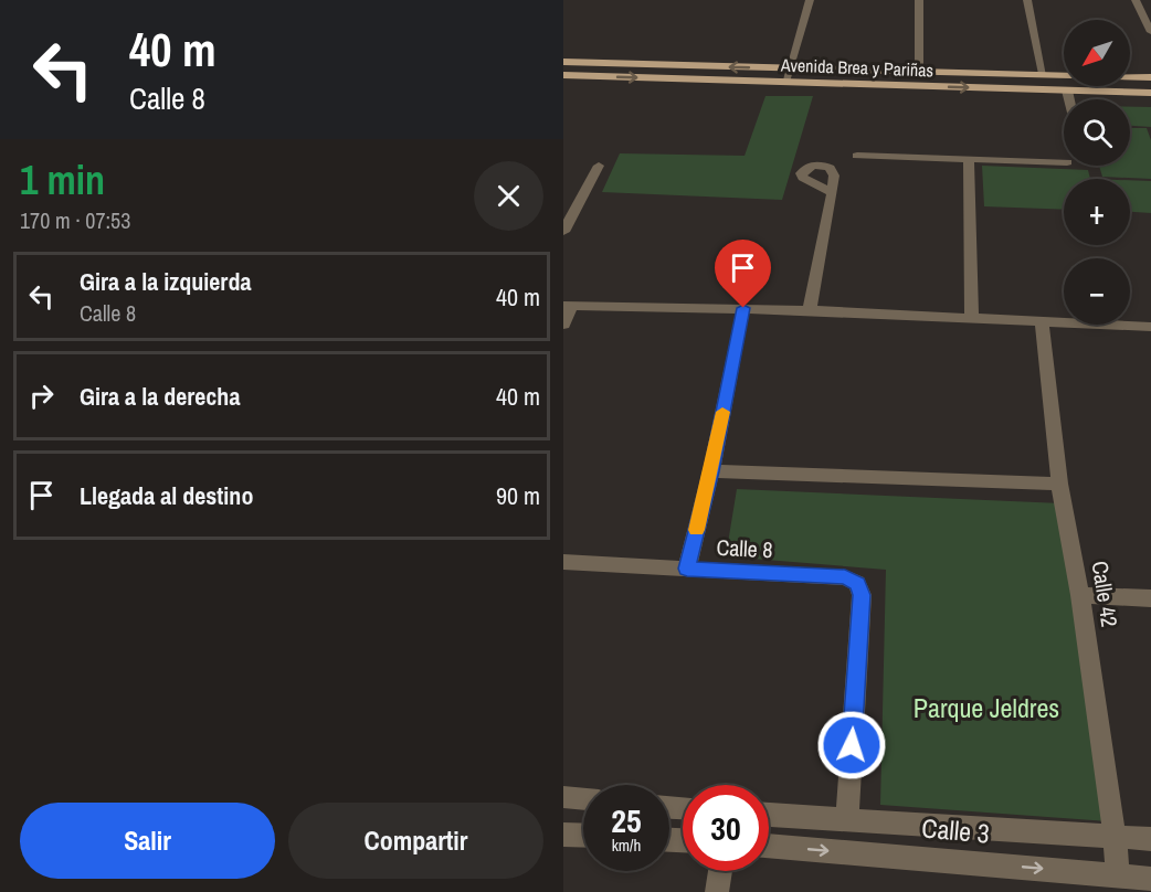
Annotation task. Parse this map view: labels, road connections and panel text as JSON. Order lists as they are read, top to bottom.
{
  "streets": {
    "main road": ["Avenida Brea y Pariñas"],
    "street": ["Calle 8", "Calle 42", "Calle 3"]
  },
  "crossings": [
    ["Calle 8", "Calle 3"],
    ["Calle 42", "Calle 3"]
  ],
  "parks": ["Parque Jeldres"],
  "north": "bottom left",
  "page": {
    "turn": ["40 m", "Calle 8"],
    "map_buttons": ["+", "−"],
    "heading": ["1 min", "170 m · 07:53"],
    "list": [
      {
        "name": "Gira a la izquierda",
        "note": "Calle 8",
        "value": "40 m"
      },
      {
        "name": "Gira a la derecha",
        "value": "40 m"
      },
      {
        "name": "Llegada al destino",
        "value": "90 m"
      }
    ],
    "speed": "25 km/h",
    "limit": "30",
    "buttons": ["Salir", "Compartir"]
  }
}
